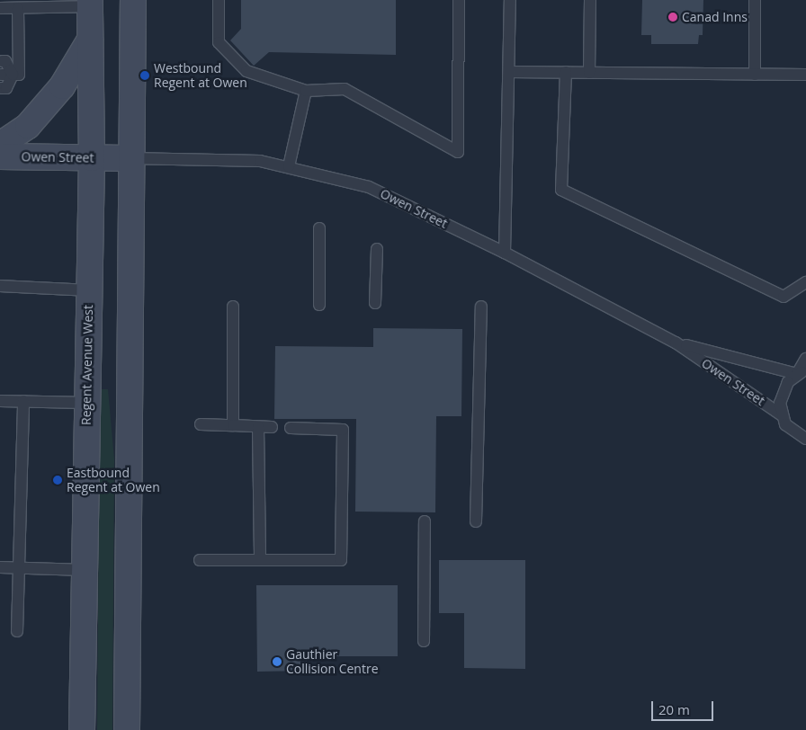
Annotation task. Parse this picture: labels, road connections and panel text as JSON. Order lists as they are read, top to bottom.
{
  "streets": {
    "main road": ["Owen Street", "Regent Avenue West"]
  },
  "crossings": [
    ["Owen Street", "Regent Avenue West"]
  ],
  "places": [
    "Canad Inns",
    "Westbound Regent at Owen",
    "Eastbound Regent at Owen",
    "Gauthier Collision Centre"
  ],
  "scale_bar": "20 m"
}
